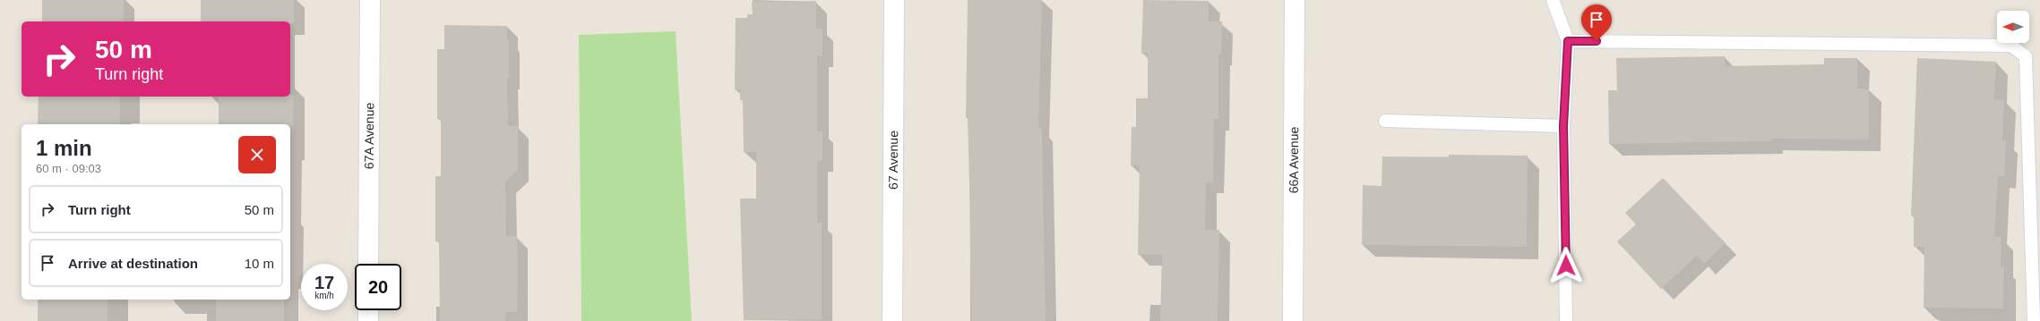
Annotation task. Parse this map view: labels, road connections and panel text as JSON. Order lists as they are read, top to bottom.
{
  "streets": {
    "street": ["67A Avenue", "67 Avenue", "66A Avenue"]
  },
  "north": "left",
  "page": {
    "turn": ["50 m", "Turn right"],
    "heading": ["1 min", "60 m · 09:03"],
    "list": [
      {
        "name": "Turn right",
        "value": "50 m"
      },
      {
        "name": "Arrive at destination",
        "value": "10 m"
      }
    ],
    "speed": "17 km/h",
    "limit": "20"
  }
}
